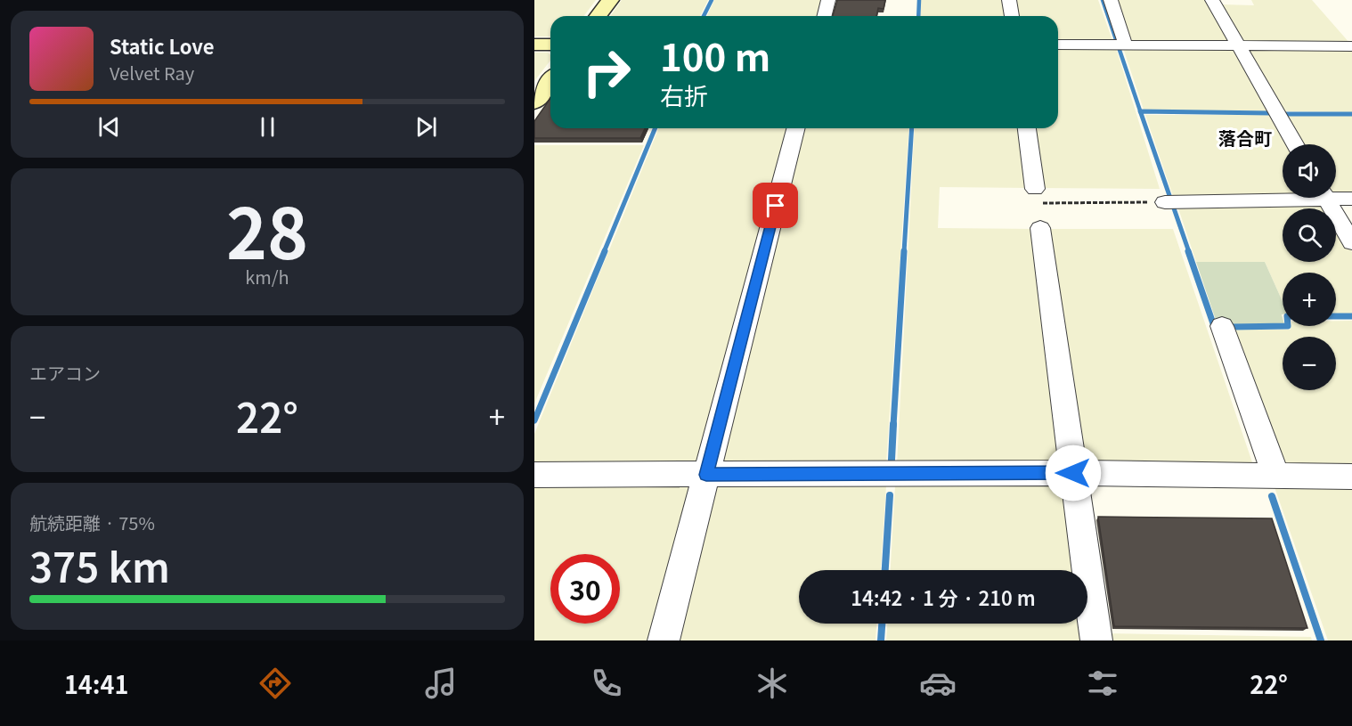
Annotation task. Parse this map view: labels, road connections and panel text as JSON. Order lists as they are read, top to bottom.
{
  "districts": ["落合町"],
  "page": {
    "turn": ["100 m", "右折"],
    "song": ["Static Love", "Velvet Ray"],
    "map_buttons": ["+", "−"],
    "tile": [
      ["28", "km/h"],
      "エアコン",
      ["航続距離 · 75%", "375 km"]
    ],
    "heat": ["−", "22°", "+"],
    "limit": "30",
    "trip": "14:42 · 1 分 · 210 m",
    "tabs": ["14:41", "22°"]
  }
}
